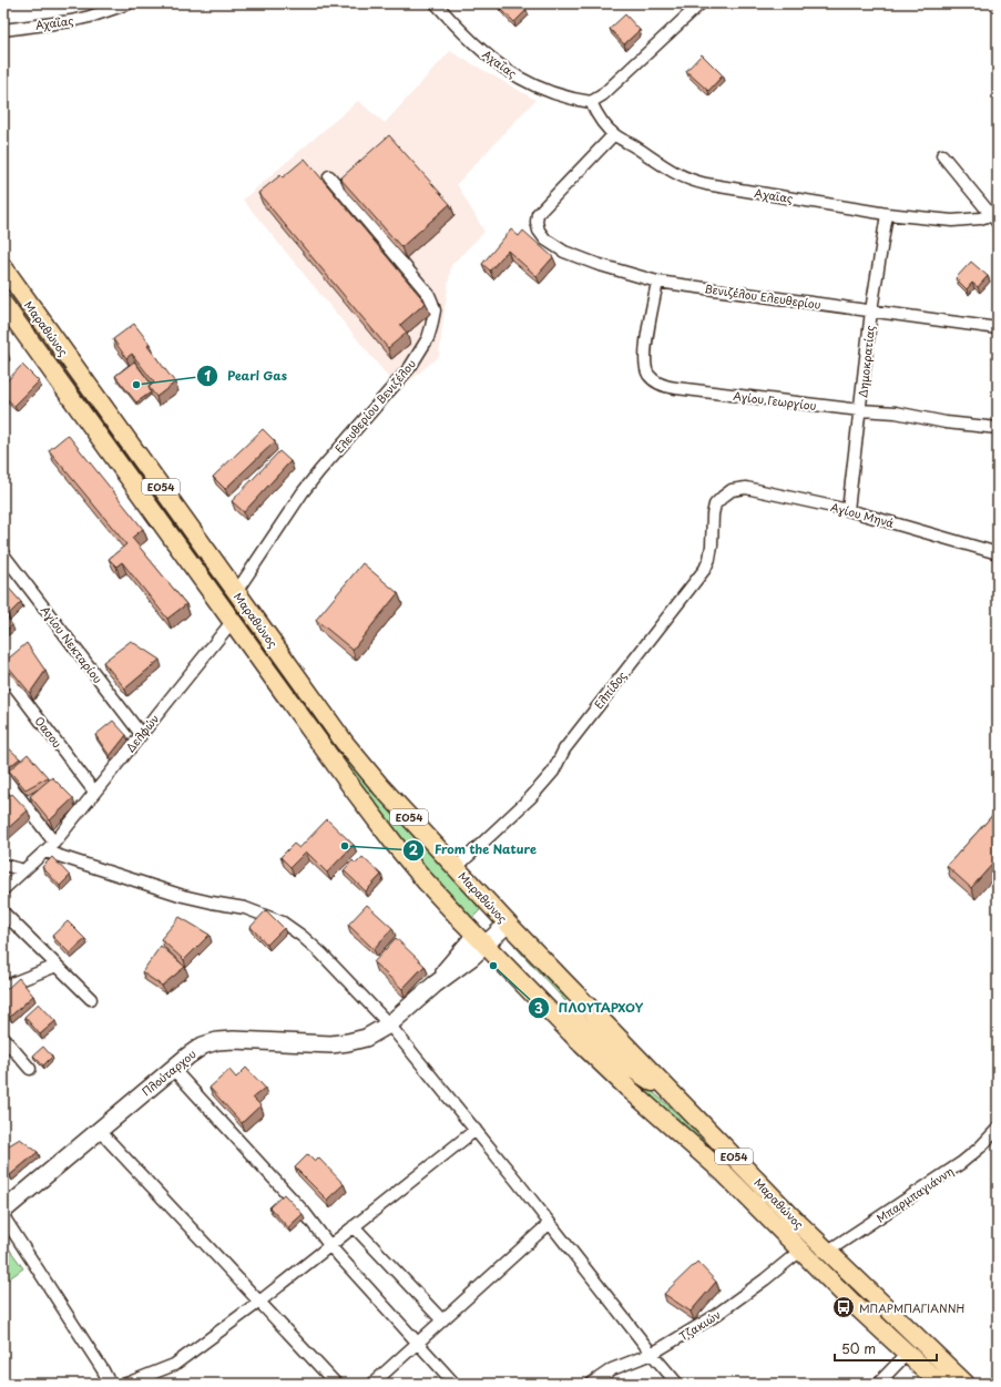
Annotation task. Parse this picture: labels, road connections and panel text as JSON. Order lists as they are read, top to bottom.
{
  "streets": {
    "main road": ["Μαραθώνος", "ΕΟ54"],
    "street": [
      "Αχαΐας",
      "Αχαϊας",
      "Βενιζέλου Ελευθερίου",
      "Δημοκρατίας",
      "Αγίου Γεωργίου",
      "Ελευθερίου Βενιζέλου",
      "Αγίου Μηνά",
      "Αγίου Νεκταρίου",
      "Ελπίδος",
      "Οασου",
      "Δελφών",
      "Πλούταρχου",
      "Μπαρμπαγιάννη",
      "Τζακιών"
    ]
  },
  "crossings": [
    ["Αχαΐας", "Αχαϊας"],
    ["Αχαϊας", "Βενιζέλου Ελευθερίου"],
    ["Αχαϊας", "Δημοκρατίας"],
    ["Βενιζέλου Ελευθερίου", "Δημοκρατίας"],
    ["Βενιζέλου Ελευθερίου", "Αγίου Γεωργίου"],
    ["Μαραθώνος", "Ελευθερίου Βενιζέλου"],
    ["Μαραθώνος", "Ελπίδος"],
    ["Μαραθώνος", "Δελφών"],
    ["Μαραθώνος", "Πλούταρχου"],
    ["Μαραθώνος", "Μπαρμπαγιάννη"],
    ["Μαραθώνος", "Τζακιών"],
    ["Δημοκρατίας", "Αγίου Γεωργίου"],
    ["Δημοκρατίας", "Αγίου Μηνά"],
    ["Αγίου Μηνά", "Ελπίδος"],
    ["Αγίου Νεκταρίου", "Δελφών"],
    ["Οασου", "Δελφών"]
  ],
  "places": {
    "other": ["Pearl Gas", "From the Nature", "ΠΛΟΥΤΑΡΧΟΥ"],
    "bus stop": ["ΜΠΑΡΜΠΑΓΙΑΝΝΗ"]
  },
  "scale_bar": "50 m"
}
